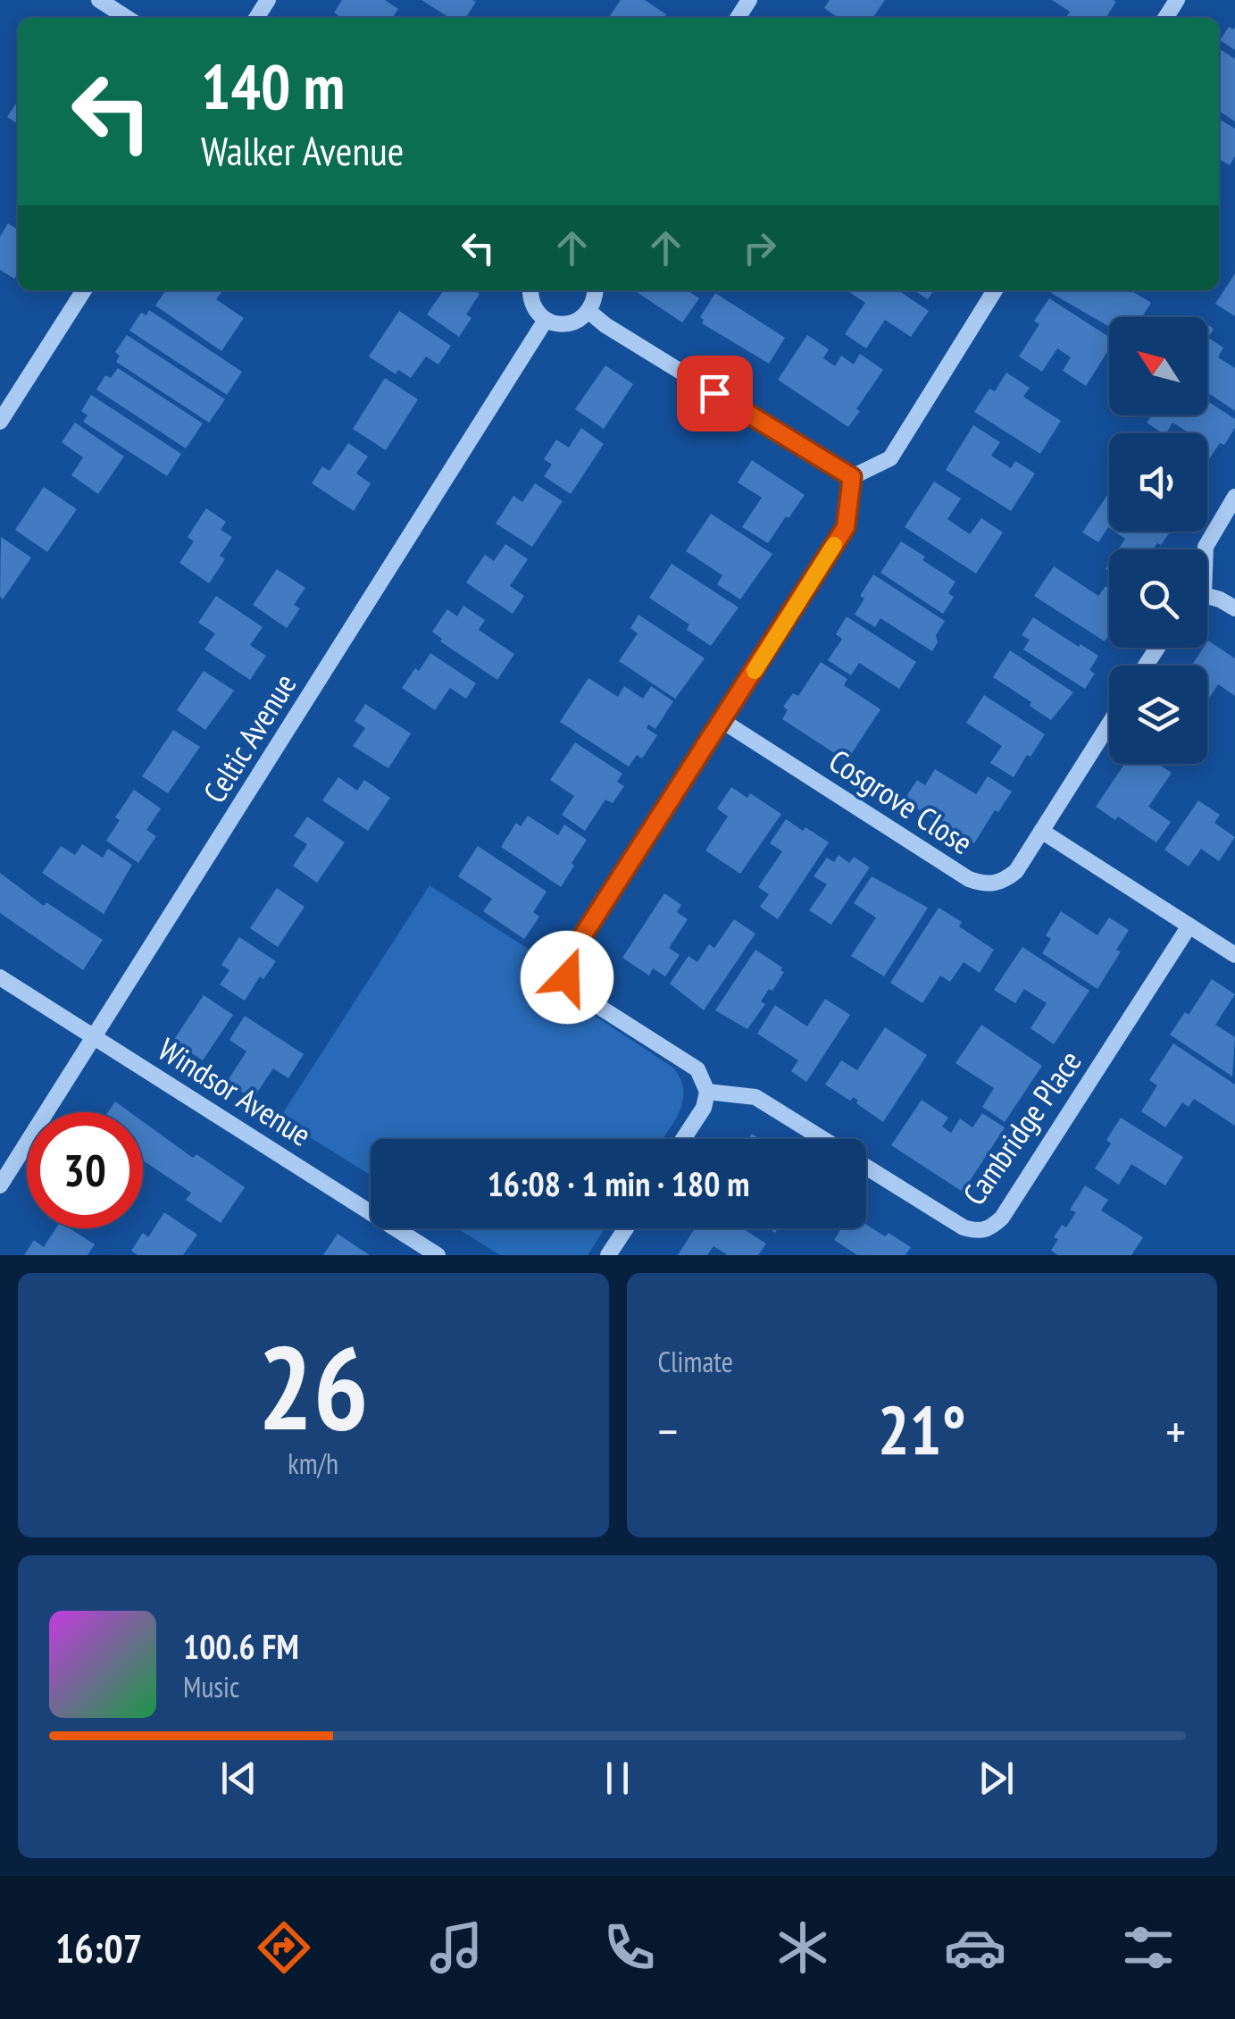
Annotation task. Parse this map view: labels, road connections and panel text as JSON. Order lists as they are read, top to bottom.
{
  "streets": {
    "street": [
      "Celtic Avenue",
      "Cosgrove Close",
      "Windsor Avenue",
      "Cambridge Place"
    ]
  },
  "crossings": [
    ["Celtic Avenue", "Windsor Avenue"]
  ],
  "north": "top left",
  "page": {
    "turn": ["140 m", "Walker Avenue"],
    "limit": "30",
    "trip": "16:08 · 1 min · 180 m",
    "tile": [
      ["26", "km/h"],
      "Climate"
    ],
    "heat": ["−", "21°", "+"],
    "song": ["100.6 FM", "Music"],
    "tabs": "16:07"
  }
}
